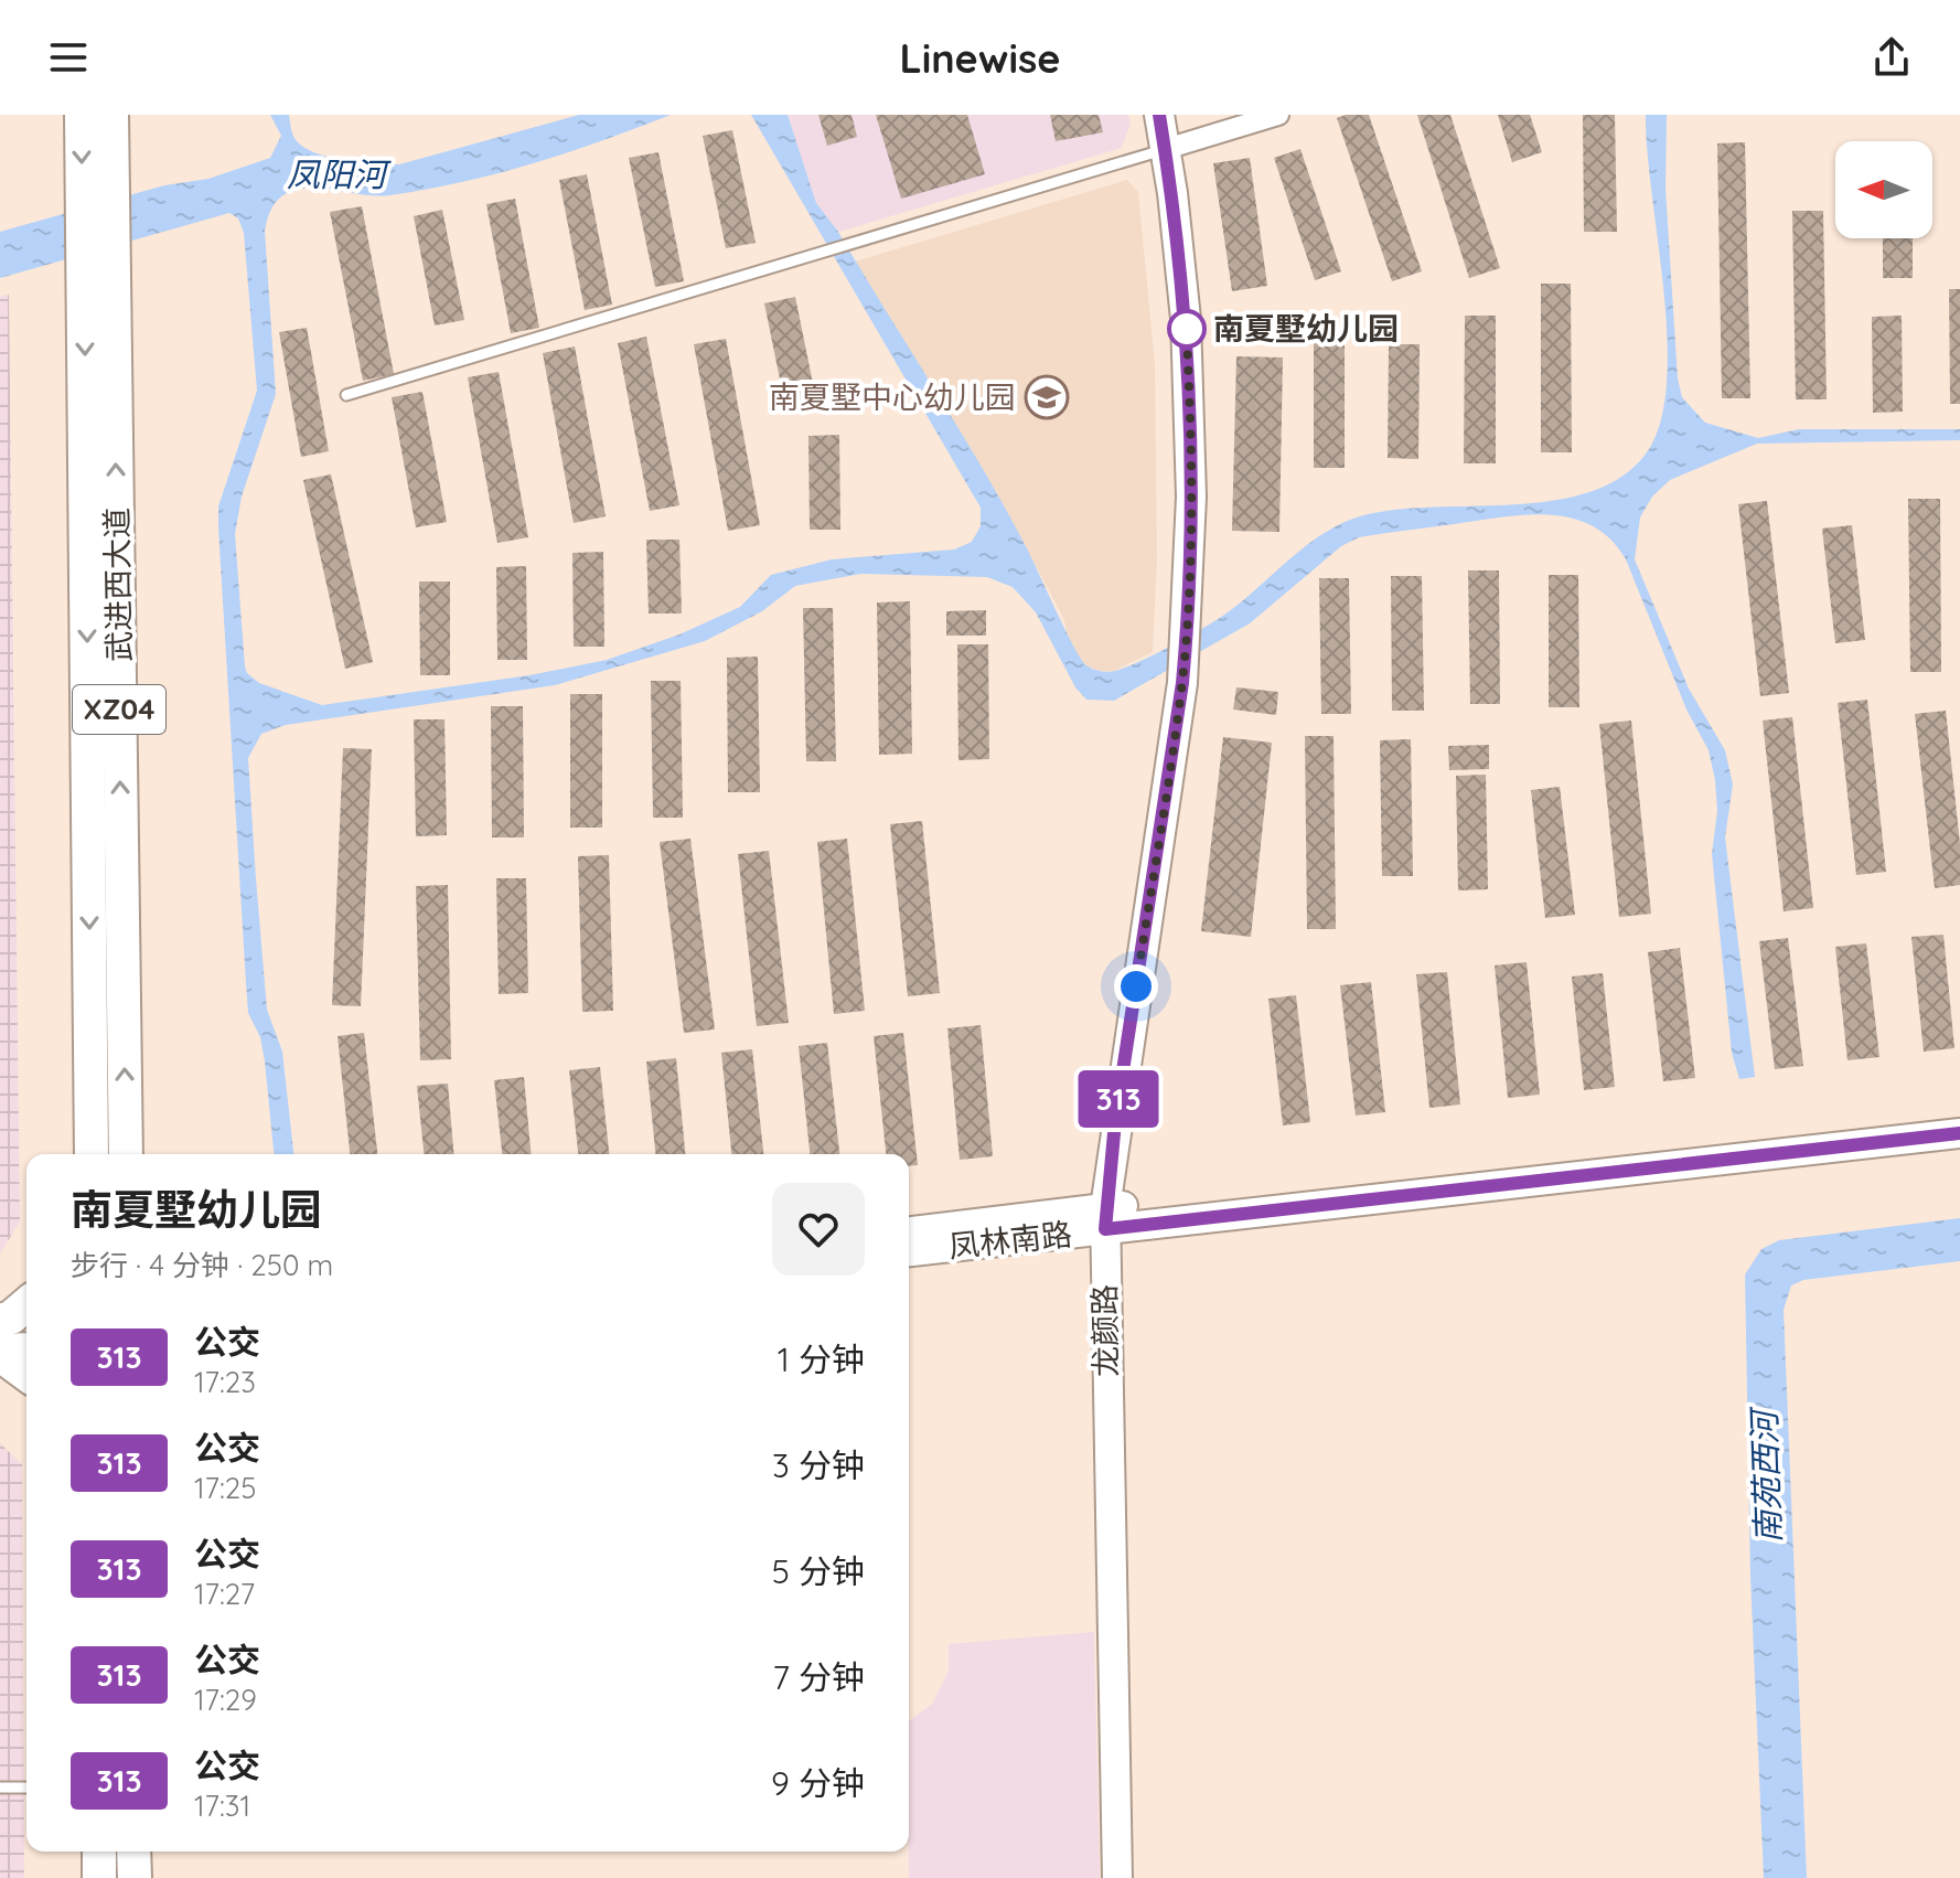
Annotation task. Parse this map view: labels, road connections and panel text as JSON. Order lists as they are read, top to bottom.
{
  "streets": {
    "main road": [
      "武进西大道",
      "XZ04",
      "凤林南路",
      "龙颜路"
    ]
  },
  "crossings": [
    ["凤林南路", "龙颜路"]
  ],
  "water": ["凤阳河", "南苑西河"],
  "places": {
    "other": ["南夏墅幼儿园"],
    "school or university": ["南夏墅中心幼儿园"]
  },
  "lines": ["bus line 313"],
  "north": "left",
  "page": {
    "header": "Linewise",
    "on_map": "313",
    "heading": ["南夏墅幼儿园", "步行 · 4 分钟 · 250 m"],
    "list": [
      {
        "mark": "313",
        "name": "公交",
        "note": "17:23",
        "value": "1 分钟"
      },
      {
        "mark": "313",
        "name": "公交",
        "note": "17:25",
        "value": "3 分钟"
      },
      {
        "mark": "313",
        "name": "公交",
        "note": "17:27",
        "value": "5 分钟"
      },
      {
        "mark": "313",
        "name": "公交",
        "note": "17:29",
        "value": "7 分钟"
      },
      {
        "mark": "313",
        "name": "公交",
        "note": "17:31",
        "value": "9 分钟"
      }
    ]
  }
}
